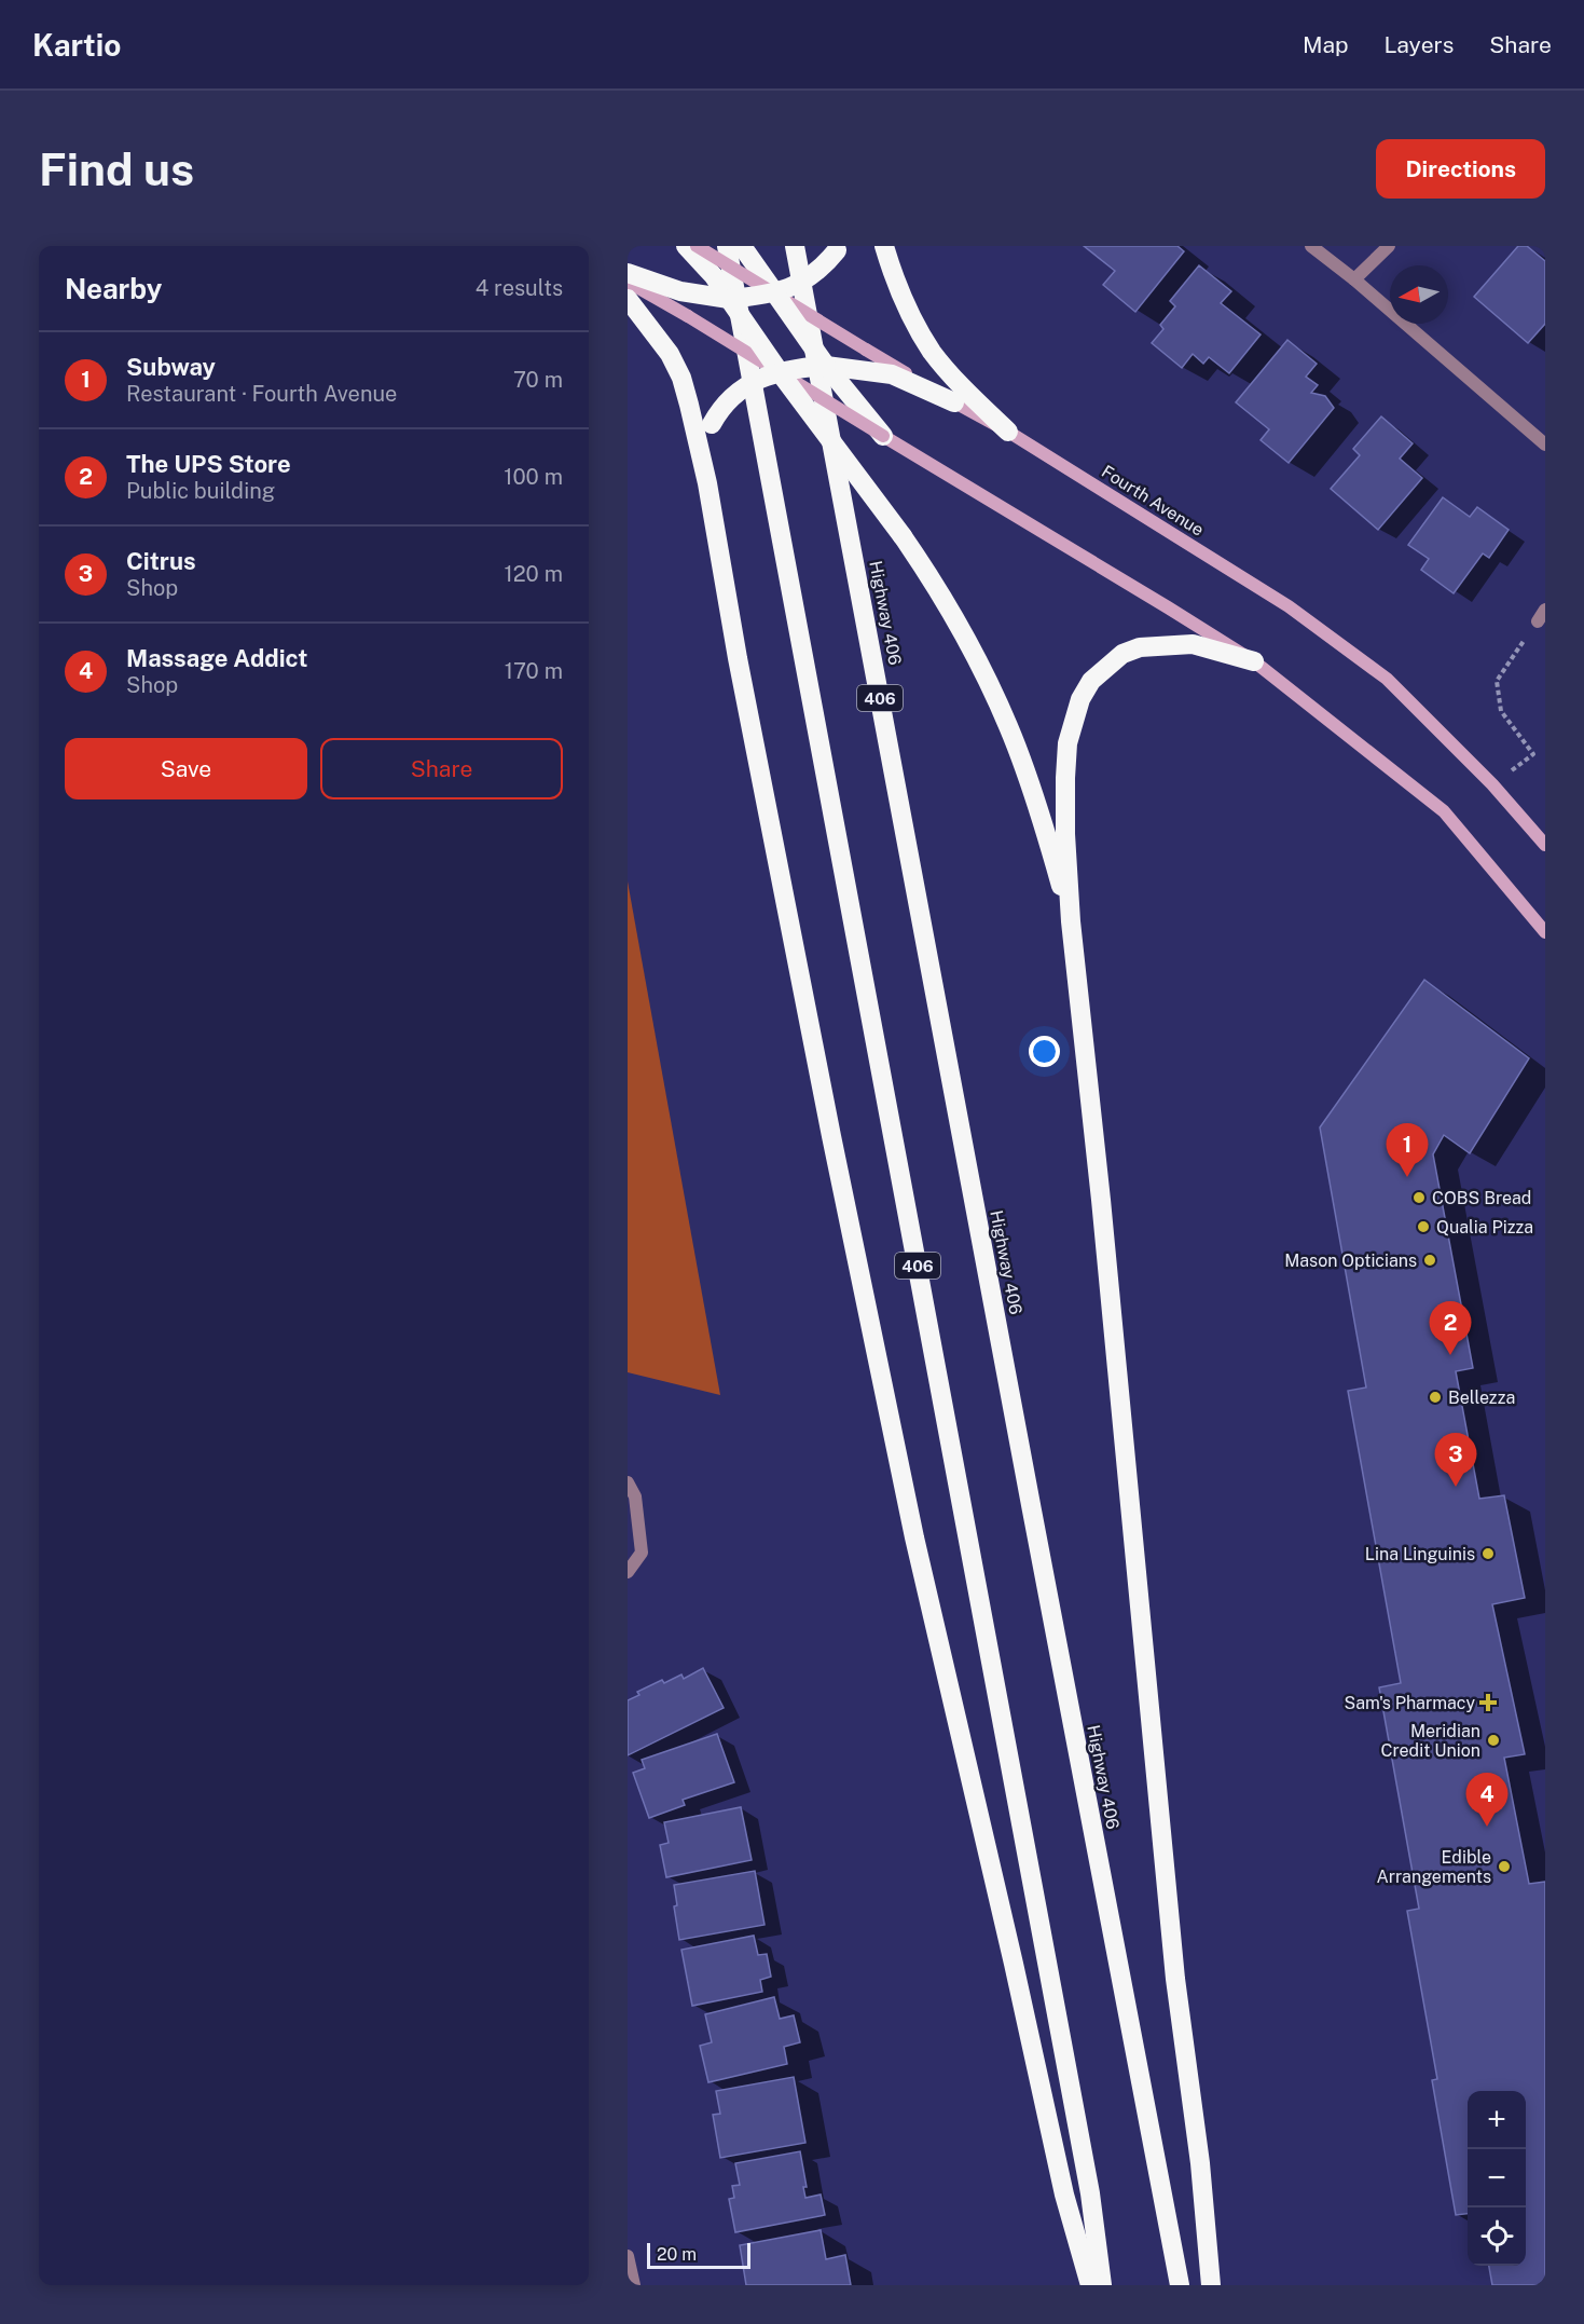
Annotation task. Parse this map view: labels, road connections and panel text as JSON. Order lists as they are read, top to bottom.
{
  "streets": {
    "highway": ["Highway 406", "406"],
    "main road": ["Fourth Avenue"]
  },
  "places": {
    "other": [
      "COBS Bread",
      "Qualia Pizza",
      "Mason Opticians",
      "Bellezza",
      "Lina Linguinis",
      "Meridian Credit Union",
      "Edible Arrangements"
    ],
    "health": ["Sam's Pharmacy"]
  },
  "scale_bar": "20 m",
  "north": "left",
  "page": {
    "header": "Kartio",
    "nav": ["Map", "Layers", "Share"],
    "buttons": [
      "Directions",
      ["Save", "Share"]
    ],
    "title": "Find us",
    "heading": ["Nearby", "4 results"],
    "list": [
      {
        "mark": "1",
        "name": "Subway",
        "note": "Restaurant · Fourth Avenue",
        "value": "70 m"
      },
      {
        "mark": "2",
        "name": "The UPS Store",
        "note": "Public building",
        "value": "100 m"
      },
      {
        "mark": "3",
        "name": "Citrus",
        "note": "Shop",
        "value": "120 m"
      },
      {
        "mark": "4",
        "name": "Massage Addict",
        "note": "Shop",
        "value": "170 m"
      }
    ],
    "pins": [
      "1",
      "2",
      "3",
      "4"
    ],
    "map_buttons": ["+", "−"],
    "scale": "20 m"
  }
}
